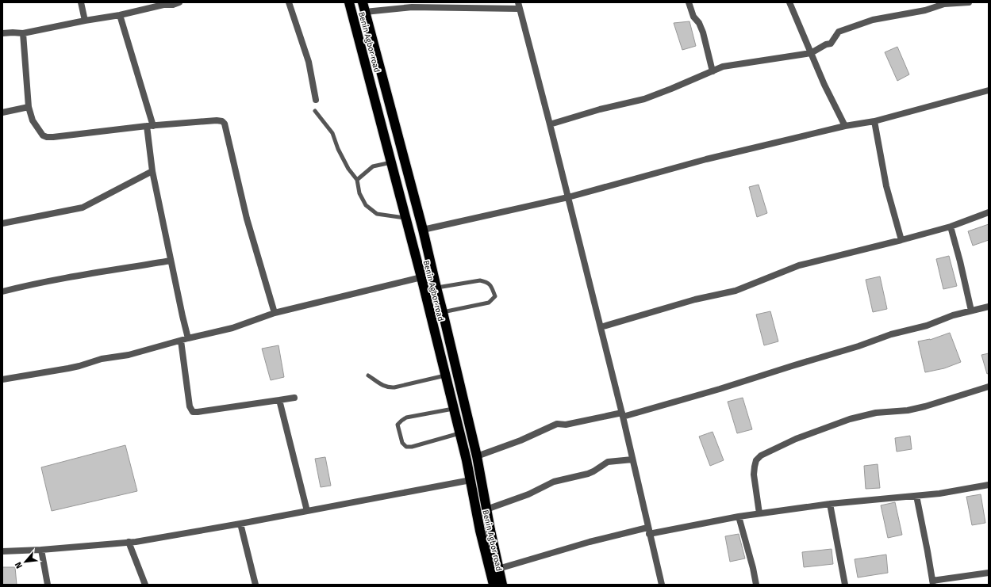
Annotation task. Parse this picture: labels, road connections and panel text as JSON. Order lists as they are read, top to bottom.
{
  "streets": {
    "highway": ["Benin Agbor road"]
  },
  "north": "bottom left"
}
